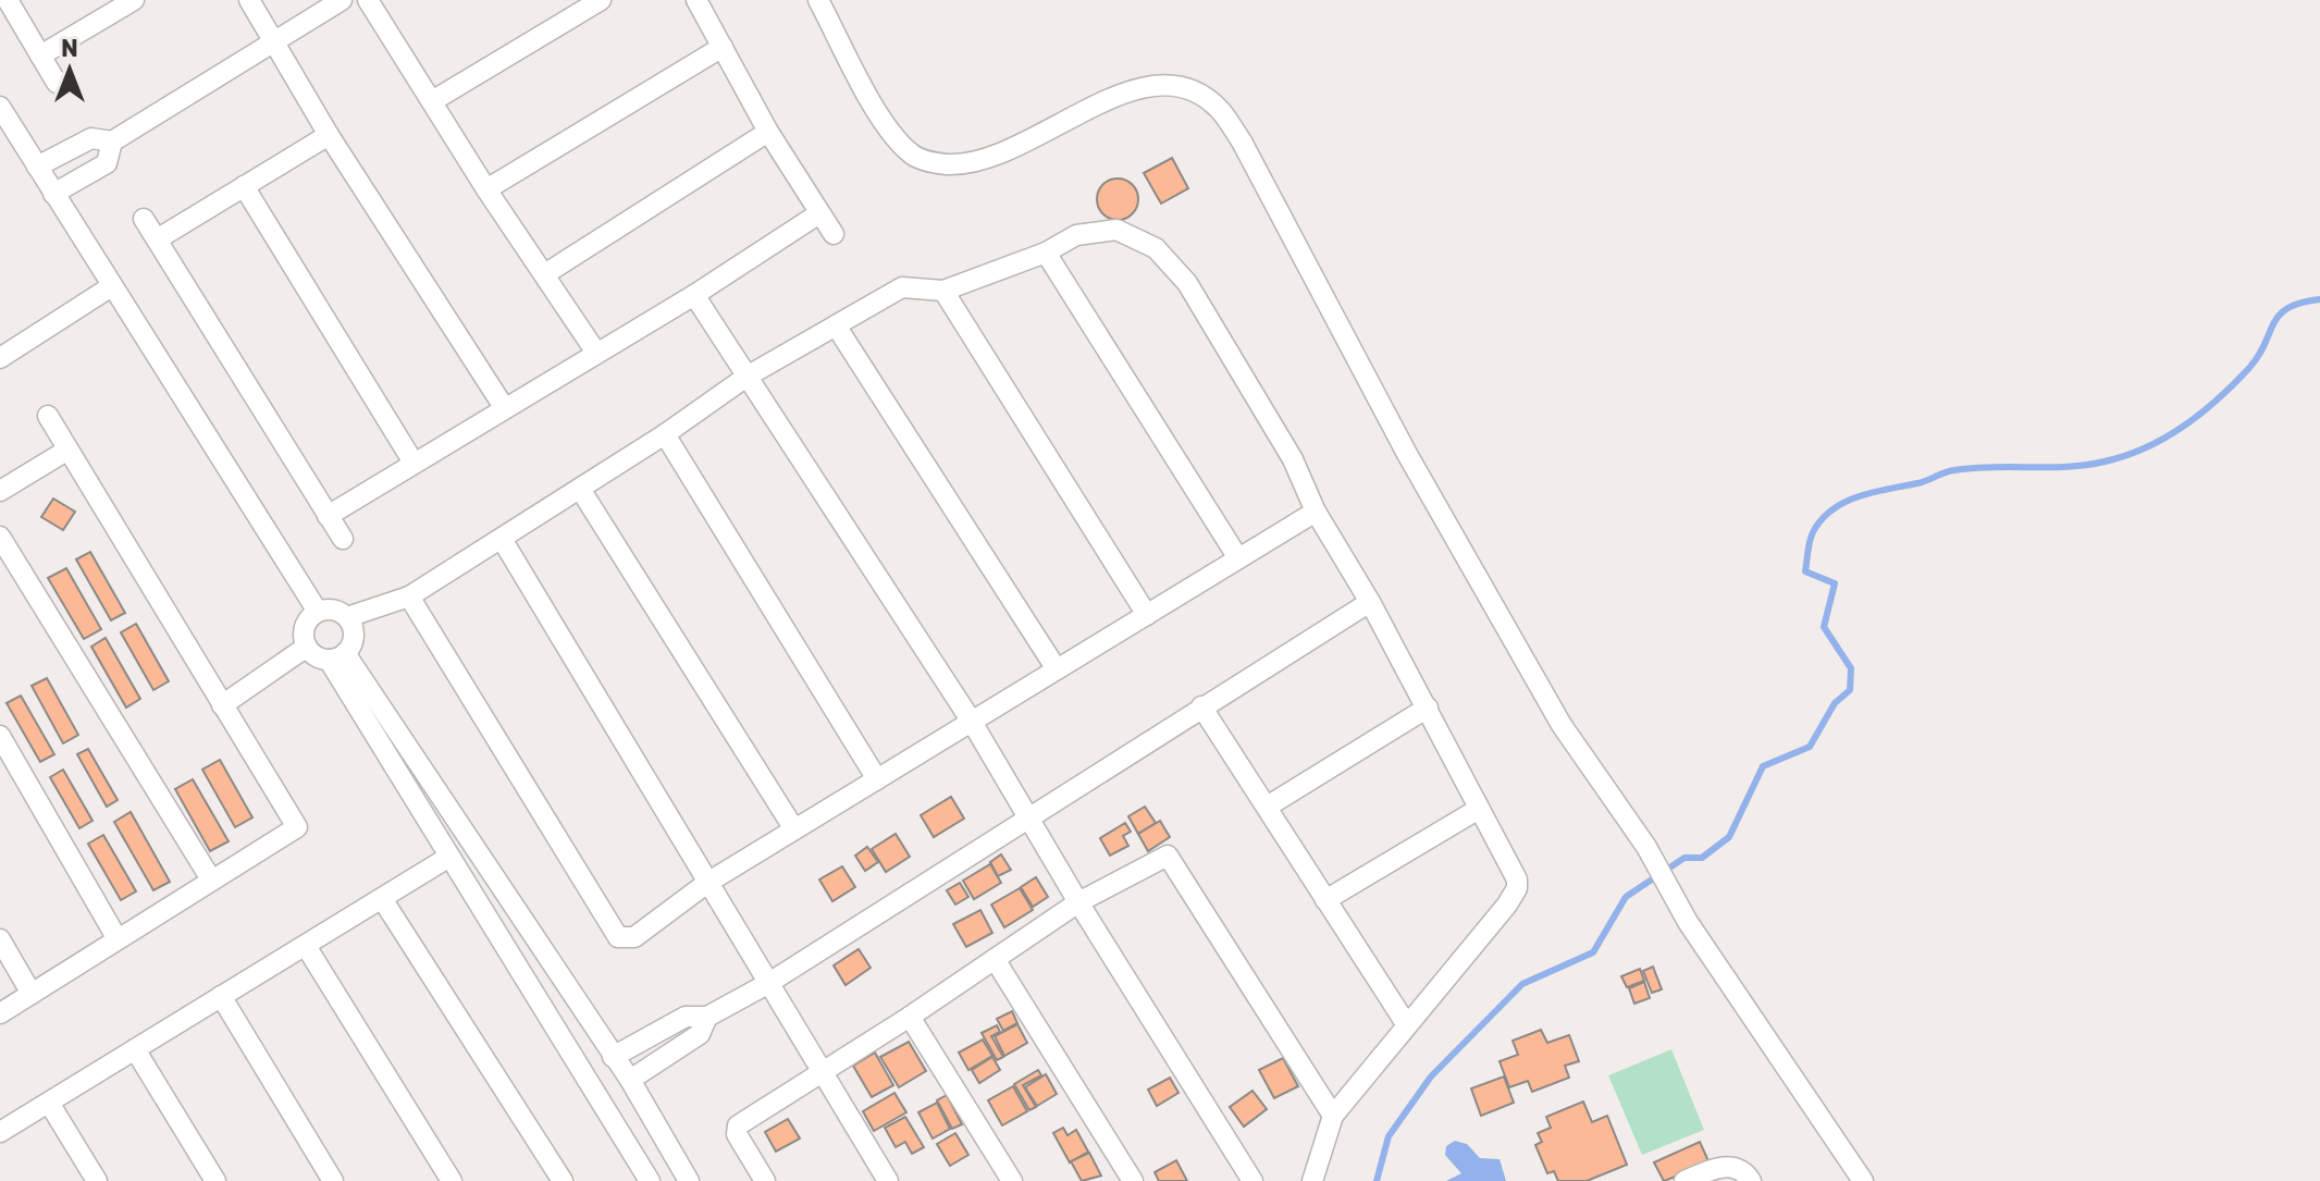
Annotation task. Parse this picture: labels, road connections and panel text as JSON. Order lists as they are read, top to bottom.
{
  "north": "top"
}
